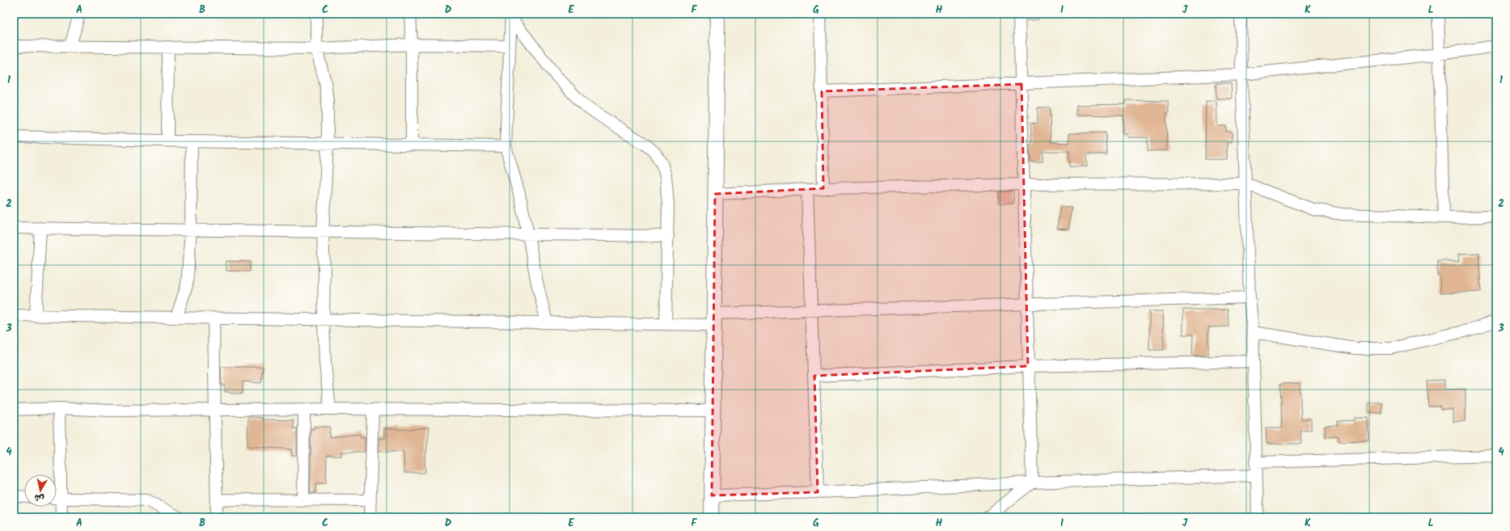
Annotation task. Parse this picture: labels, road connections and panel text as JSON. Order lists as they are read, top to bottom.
{
  "north": "bottom",
  "grid": {
    "columns": [
      "A",
      "B",
      "C",
      "D",
      "E",
      "F",
      "G",
      "H",
      "I",
      "J",
      "K",
      "L"
    ],
    "rows": [
      "1",
      "2",
      "3",
      "4"
    ]
  }
}
